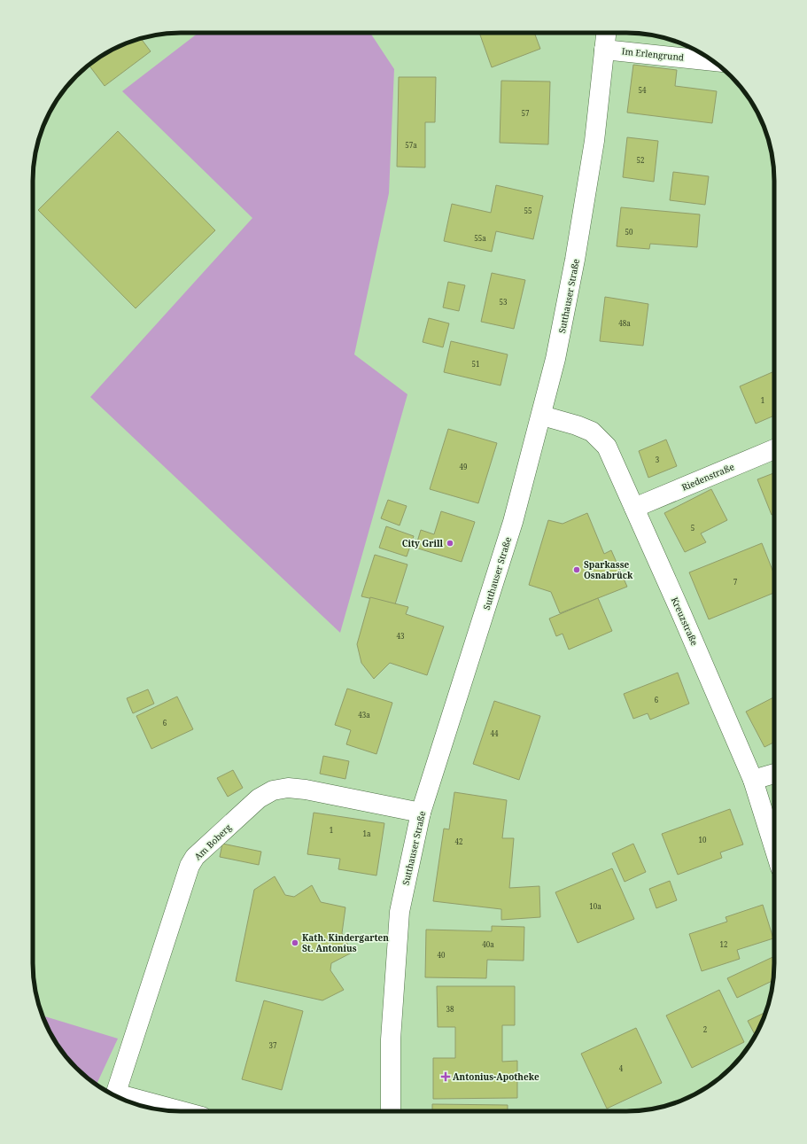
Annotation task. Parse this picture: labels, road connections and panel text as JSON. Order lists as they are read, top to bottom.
{
  "streets": {
    "street": [
      "Im Erlengrund",
      "Sutthauser Straße",
      "Riedenstraße",
      "Kreuzstraße",
      "Am Boberg"
    ]
  },
  "crossings": [
    ["Im Erlengrund", "Sutthauser Straße"],
    ["Sutthauser Straße", "Kreuzstraße"],
    ["Sutthauser Straße", "Am Boberg"],
    ["Riedenstraße", "Kreuzstraße"]
  ],
  "places": {
    "other": ["City Grill", "Sparkasse Osnabrück", "Kath. Kindergarten St. Antonius"],
    "health": ["Antonius-Apotheke"]
  },
  "house_numbers": [
    "54",
    "57",
    "57a",
    "52",
    "55",
    "50",
    "55a",
    "53",
    "48a",
    "51",
    "1",
    "3",
    "49",
    "5",
    "7",
    "43",
    "6",
    "43a",
    "6",
    "44",
    "1",
    "1a",
    "10",
    "42",
    "10a",
    "40a",
    "12",
    "40",
    "38",
    "2",
    "37",
    "4"
  ]
}
